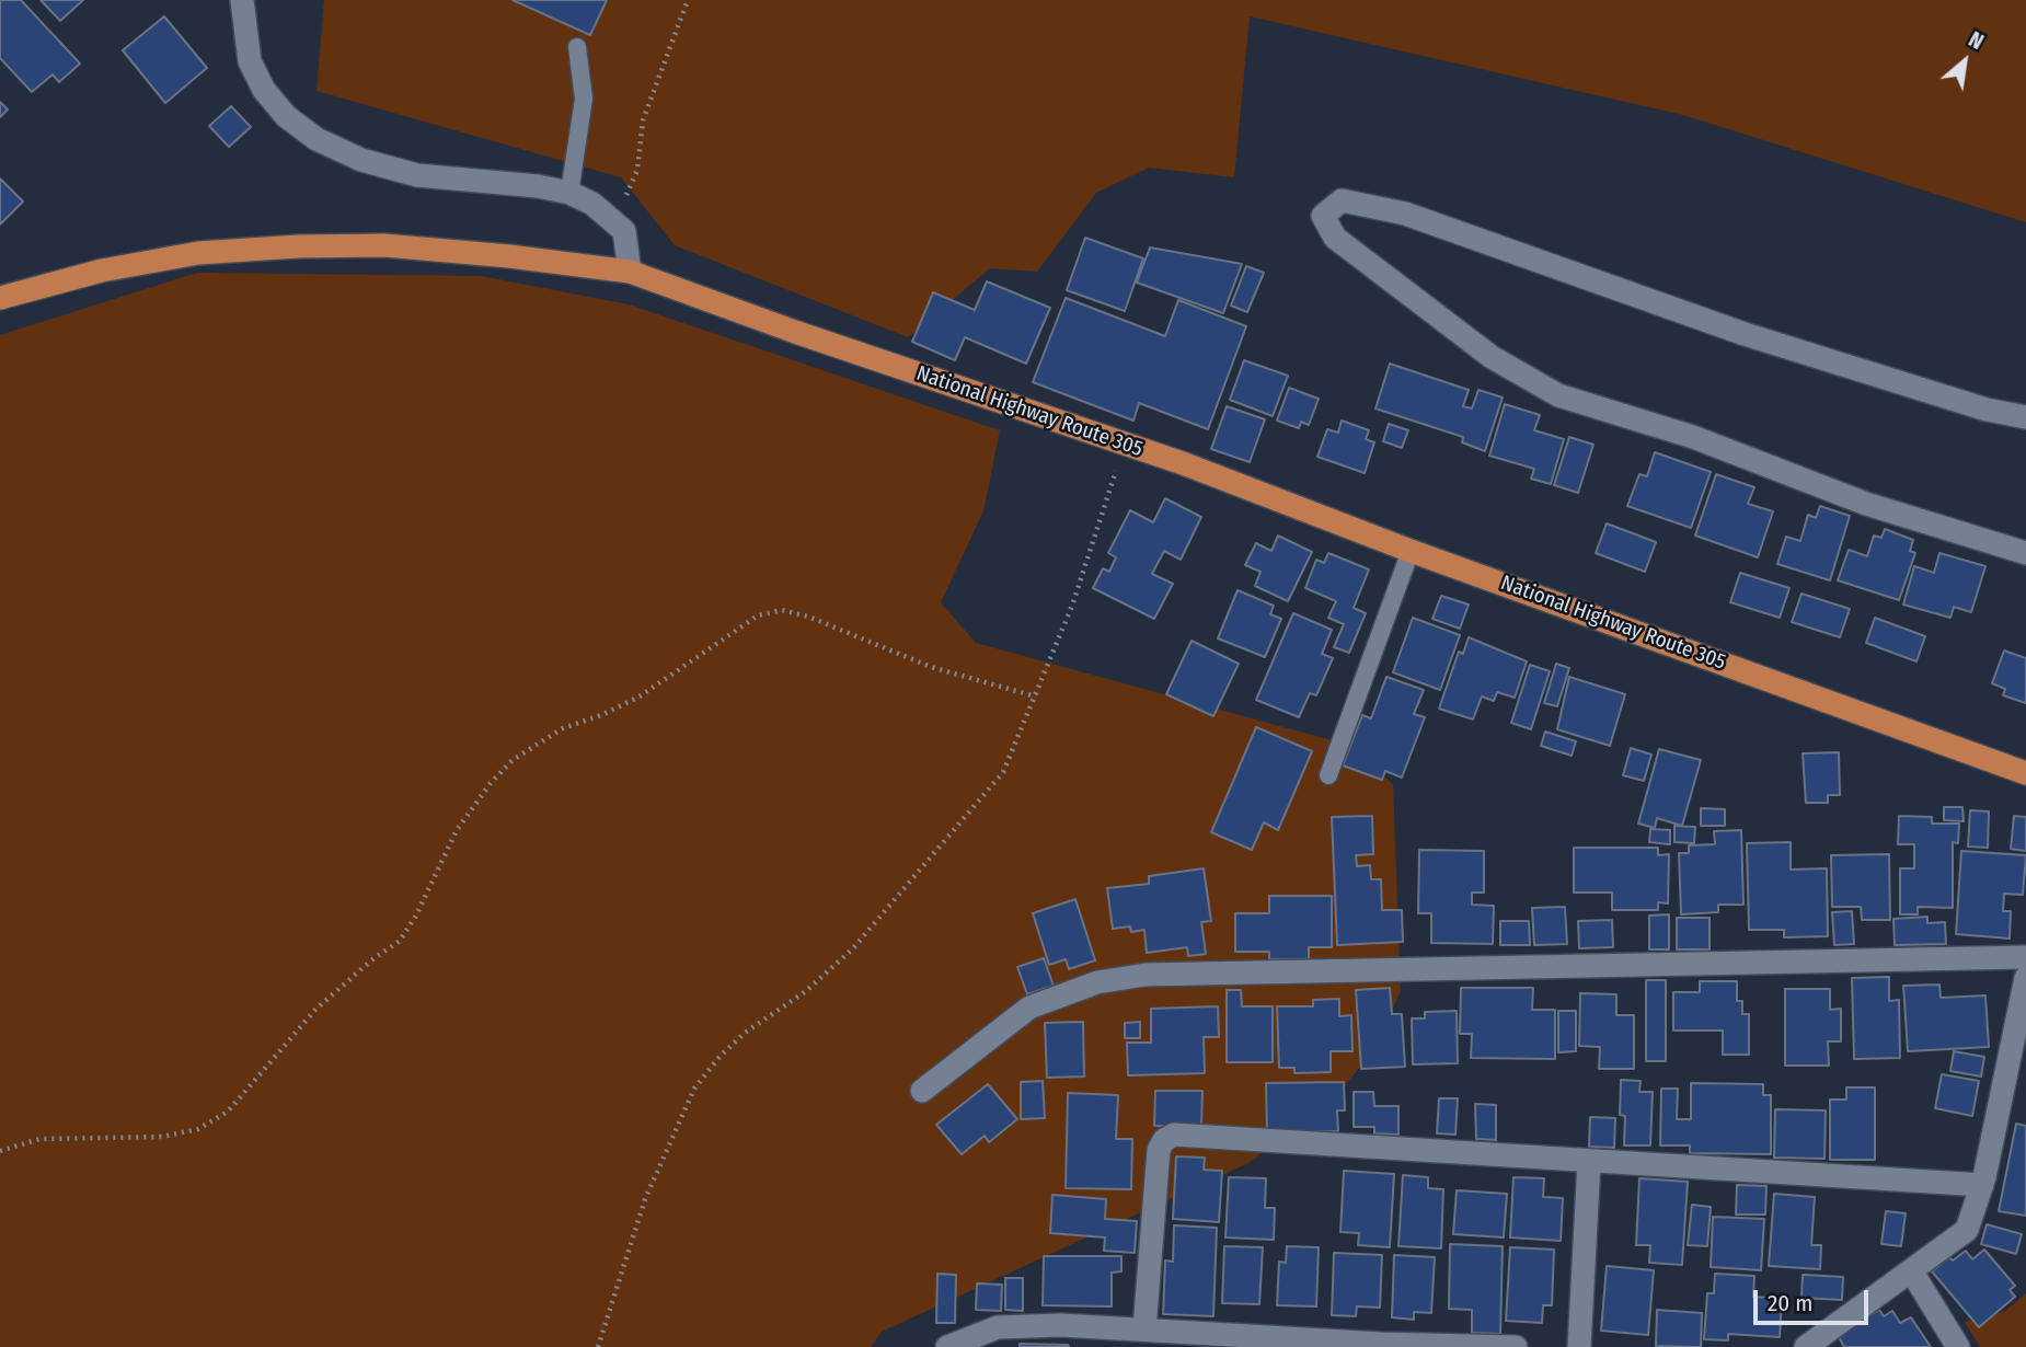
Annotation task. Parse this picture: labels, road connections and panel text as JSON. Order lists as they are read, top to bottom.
{
  "streets": {
    "highway": ["National Highway Route 305"]
  },
  "scale_bar": "20 m",
  "north": "top right"
}
